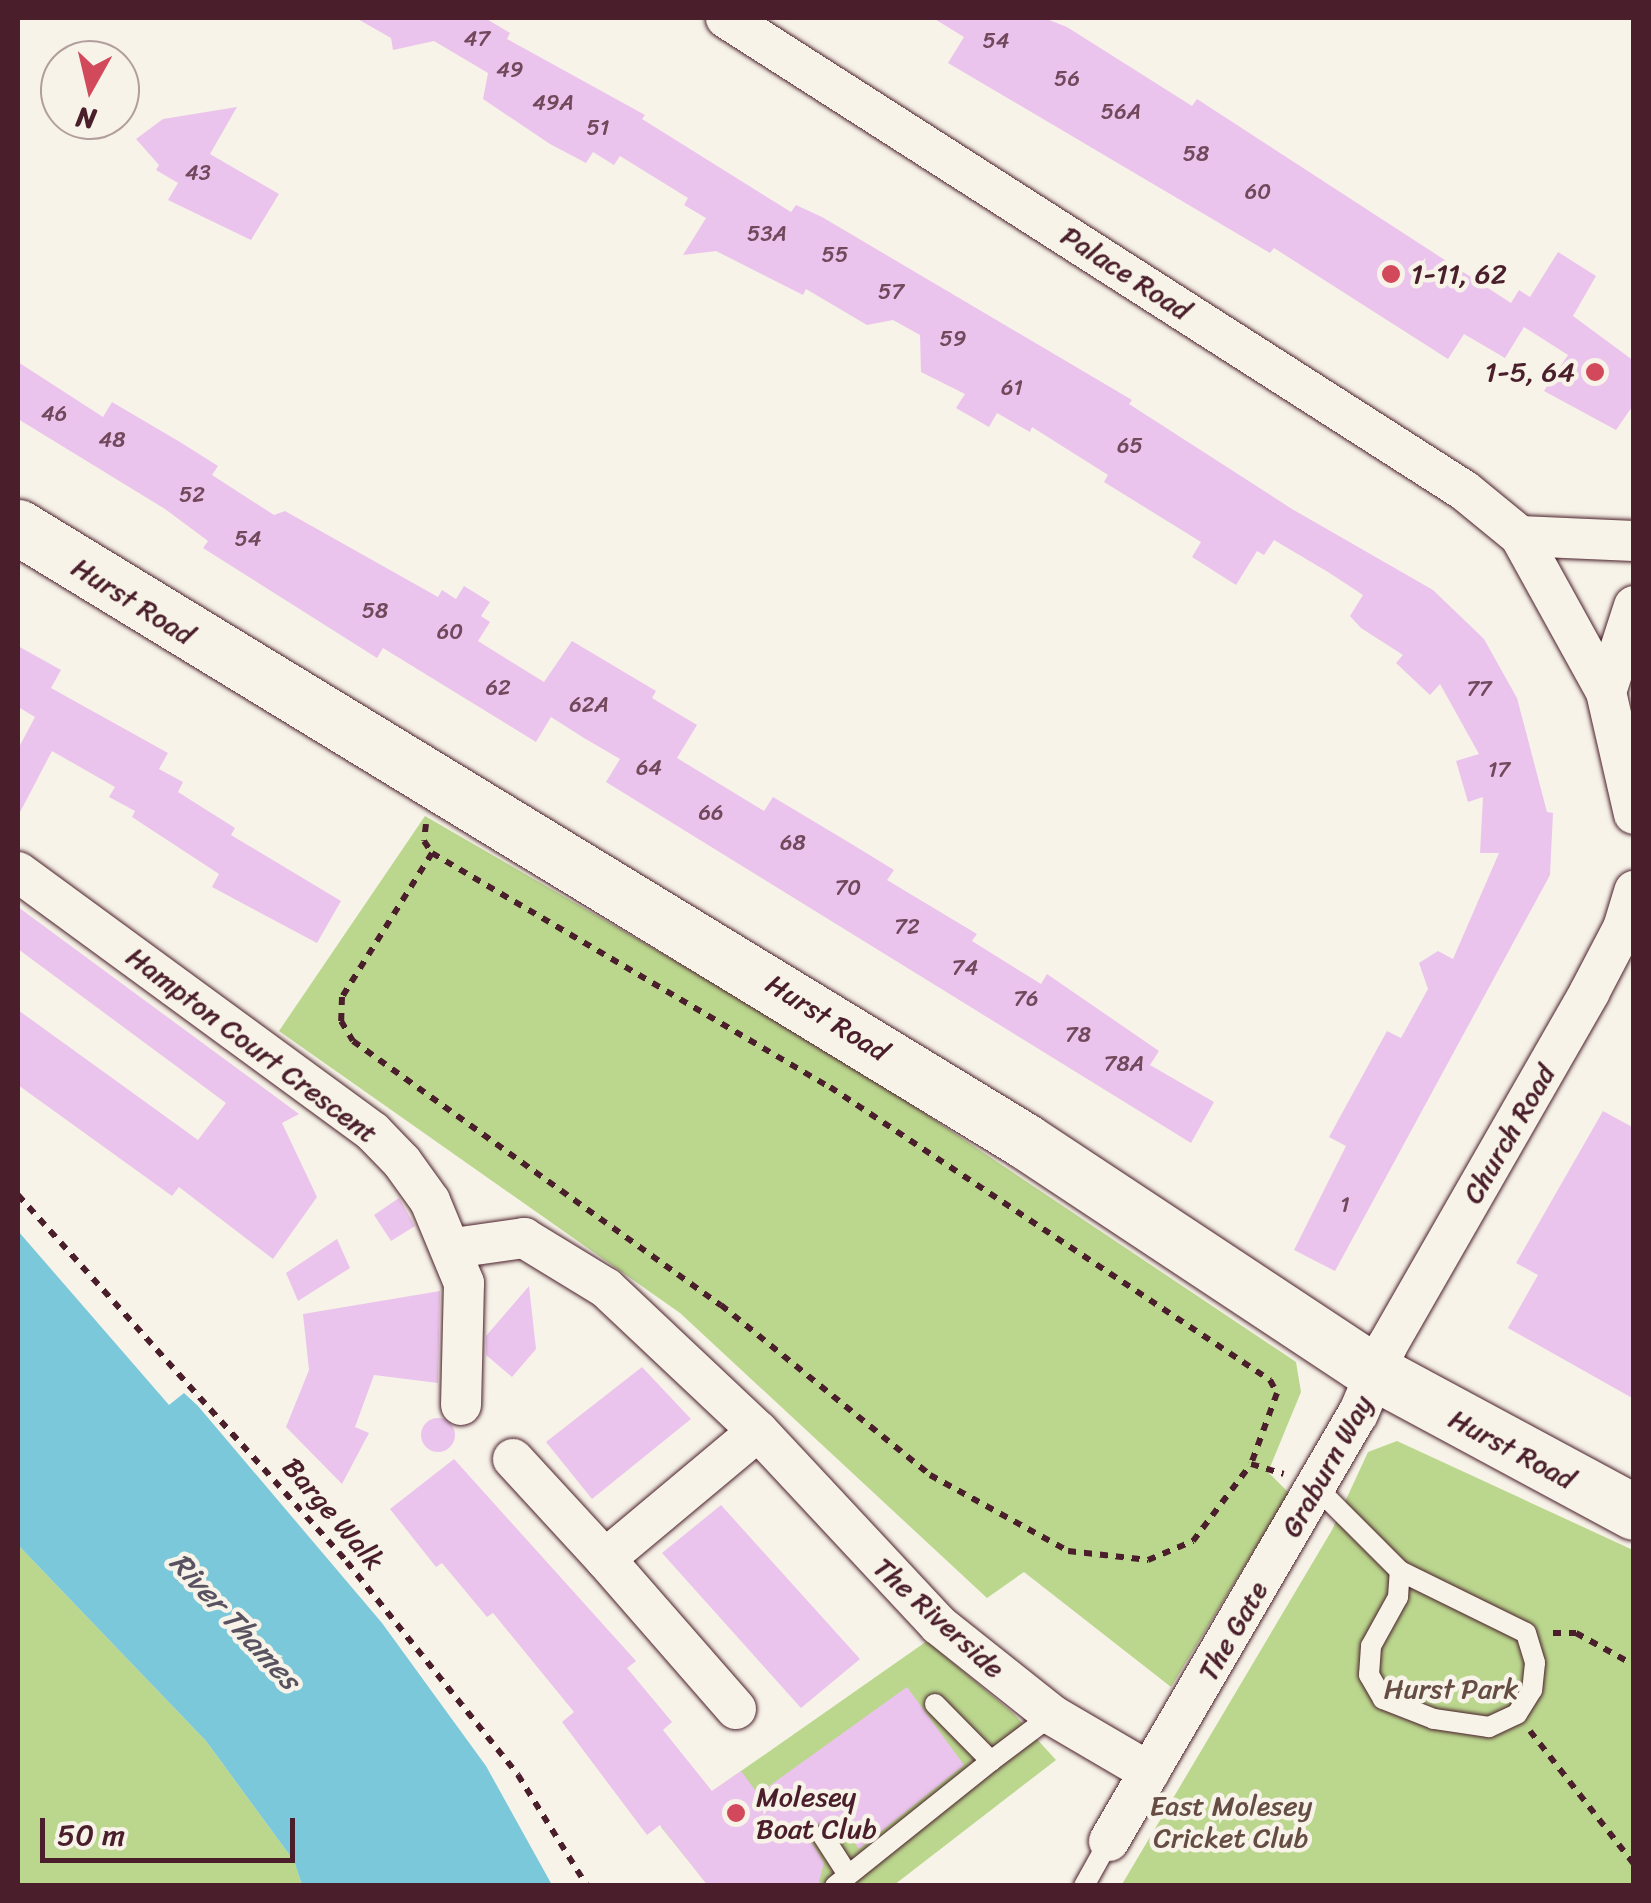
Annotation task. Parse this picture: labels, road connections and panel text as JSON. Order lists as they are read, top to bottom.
{
  "streets": {
    "main road": ["Hurst Road"],
    "street": [
      "Palace Road",
      "Hampton Court Crescent",
      "Church Road",
      "Graburn Way",
      "The Riverside",
      "The Gate"
    ],
    "path": ["Barge Walk"]
  },
  "crossings": [
    ["Hurst Road", "Church Road"],
    ["Hurst Road", "Graburn Way"],
    ["Hampton Court Crescent", "The Riverside"],
    ["Church Road", "Graburn Way"],
    ["Graburn Way", "The Gate"],
    ["The Riverside", "The Gate"]
  ],
  "water": ["River Thames"],
  "parks": ["Hurst Park", "East Molesey Cricket Club"],
  "places": ["1-11, 62", "1-5, 64", "Molesey Boat Club"],
  "house_numbers": [
    "47",
    "54",
    "49",
    "56",
    "49A",
    "56A",
    "51",
    "58",
    "43",
    "60",
    "53A",
    "55",
    "57",
    "59",
    "61",
    "46",
    "48",
    "65",
    "52",
    "54",
    "58",
    "60",
    "62",
    "77",
    "62A",
    "64",
    "17",
    "66",
    "68",
    "70",
    "72",
    "74",
    "76",
    "78",
    "78A",
    "1"
  ],
  "scale_bar": "50 m",
  "north": "bottom"
}
